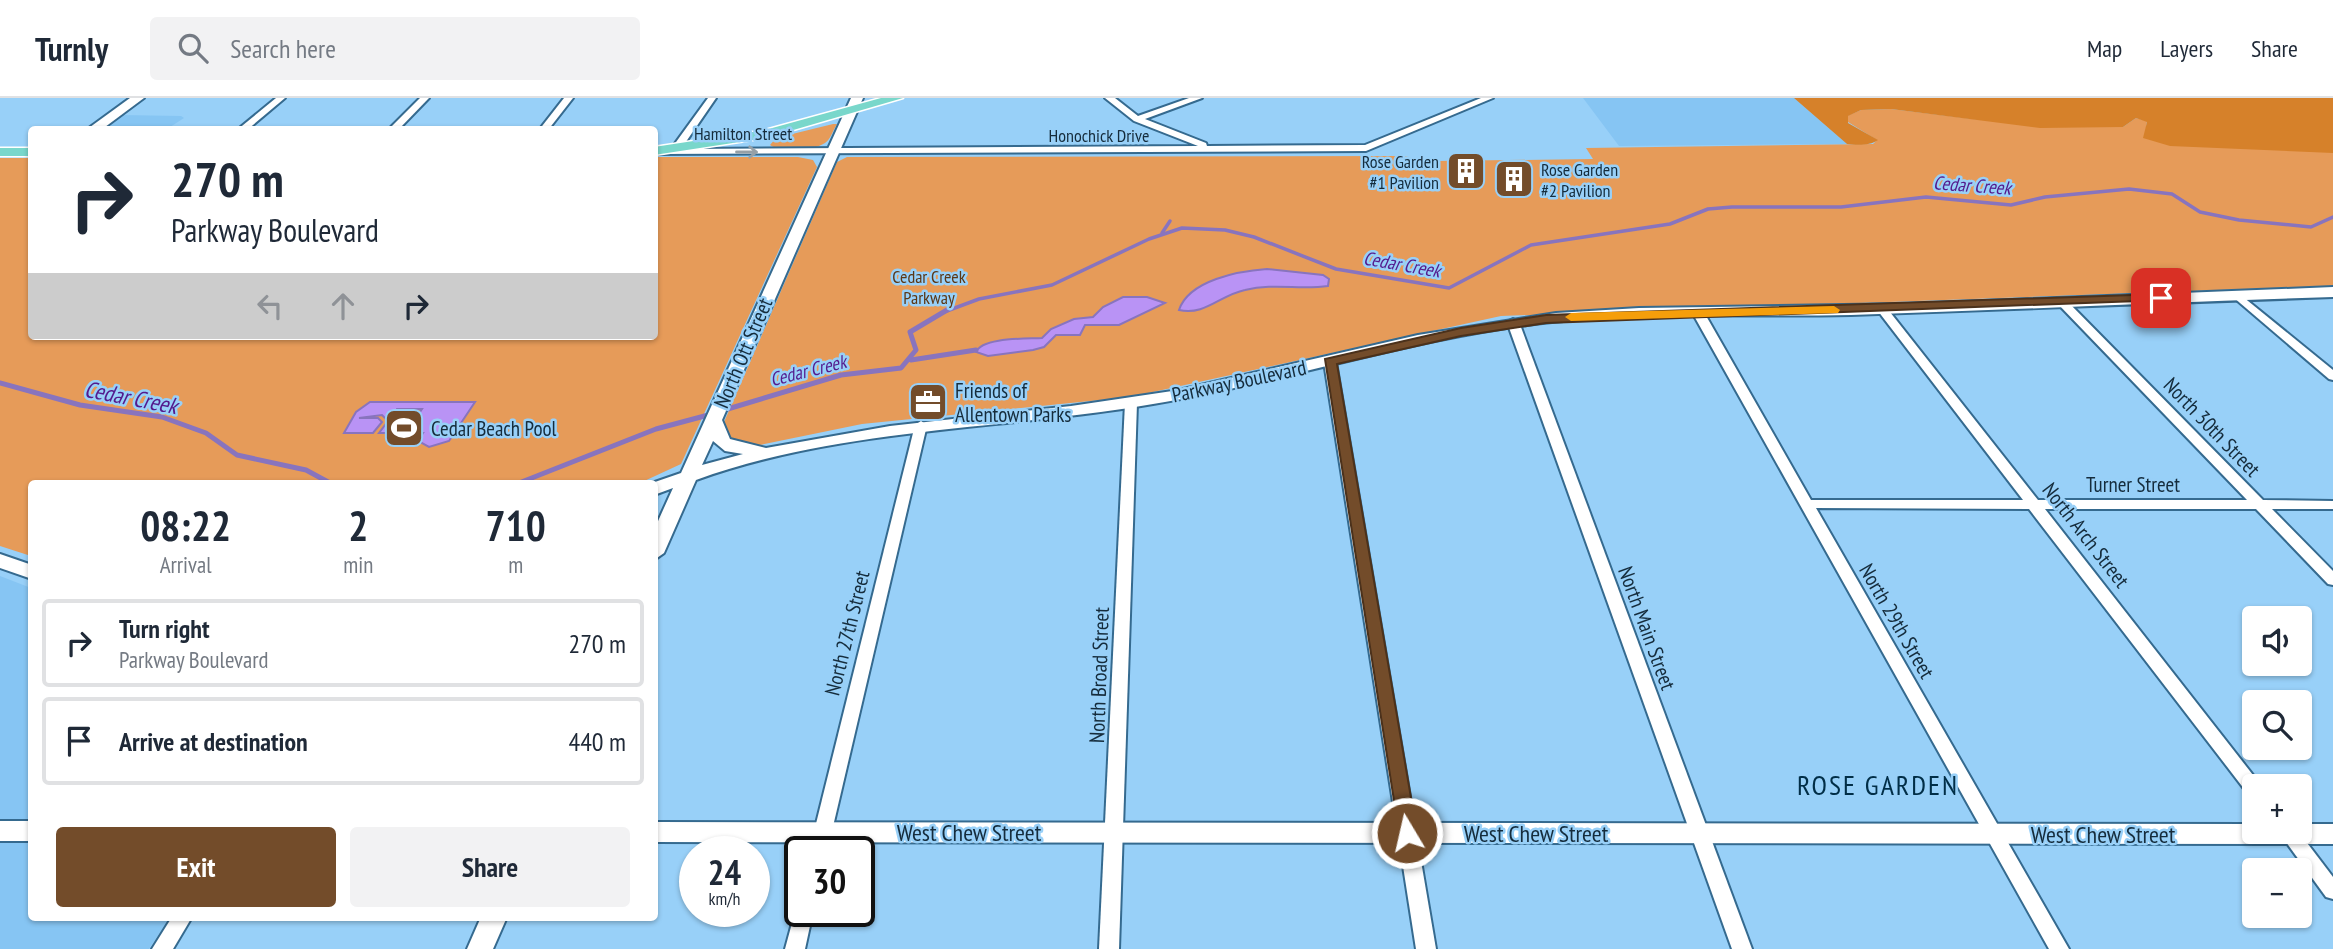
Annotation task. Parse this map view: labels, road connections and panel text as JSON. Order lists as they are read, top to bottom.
{
  "streets": {
    "main road": ["Hamilton Street"],
    "street": [
      "Honochick Drive",
      "North Ott Street",
      "Parkway Boulevard",
      "North 30th Street",
      "Turner Street",
      "North Arch Street",
      "North 29th Street",
      "North Main Street",
      "North 27th Street",
      "North Broad Street",
      "West Chew Street"
    ]
  },
  "crossings": [
    ["Hamilton Street", "Honochick Drive"],
    ["Hamilton Street", "North Ott Street"],
    ["Honochick Drive", "North Ott Street"],
    ["North Ott Street", "Parkway Boulevard"],
    ["Parkway Boulevard", "North 30th Street"],
    ["Parkway Boulevard", "North Arch Street"],
    ["Parkway Boulevard", "North 29th Street"],
    ["Parkway Boulevard", "North Main Street"],
    ["Parkway Boulevard", "North 27th Street"],
    ["Parkway Boulevard", "North Broad Street"],
    ["North 30th Street", "Turner Street"],
    ["Turner Street", "North Arch Street"],
    ["Turner Street", "North 29th Street"],
    ["North 29th Street", "West Chew Street"],
    ["North Main Street", "West Chew Street"],
    ["North Broad Street", "West Chew Street"]
  ],
  "districts": ["ROSE GARDEN"],
  "water": ["Cedar Creek"],
  "parks": ["Cedar Creek Parkway"],
  "places": {
    "building": ["Rose Garden #1 Pavilion", "Rose Garden #2 Pavilion"],
    "office": ["Friends of Allentown Parks"],
    "sports": ["Cedar Beach Pool"]
  },
  "page": {
    "header": "Turnly",
    "search": "Search here",
    "nav": ["Map", "Layers", "Share"],
    "turn": ["270 m", "Parkway Boulevard"],
    "eta": [
      "08:22",
      "Arrival",
      "2",
      "min",
      "710",
      "m"
    ],
    "list": [
      {
        "name": "Turn right",
        "note": "Parkway Boulevard",
        "value": "270 m"
      },
      {
        "name": "Arrive at destination",
        "value": "440 m"
      }
    ],
    "map_buttons": ["+", "−"],
    "buttons": ["Exit", "Share"],
    "speed": "24 km/h",
    "limit": "30"
  }
}
